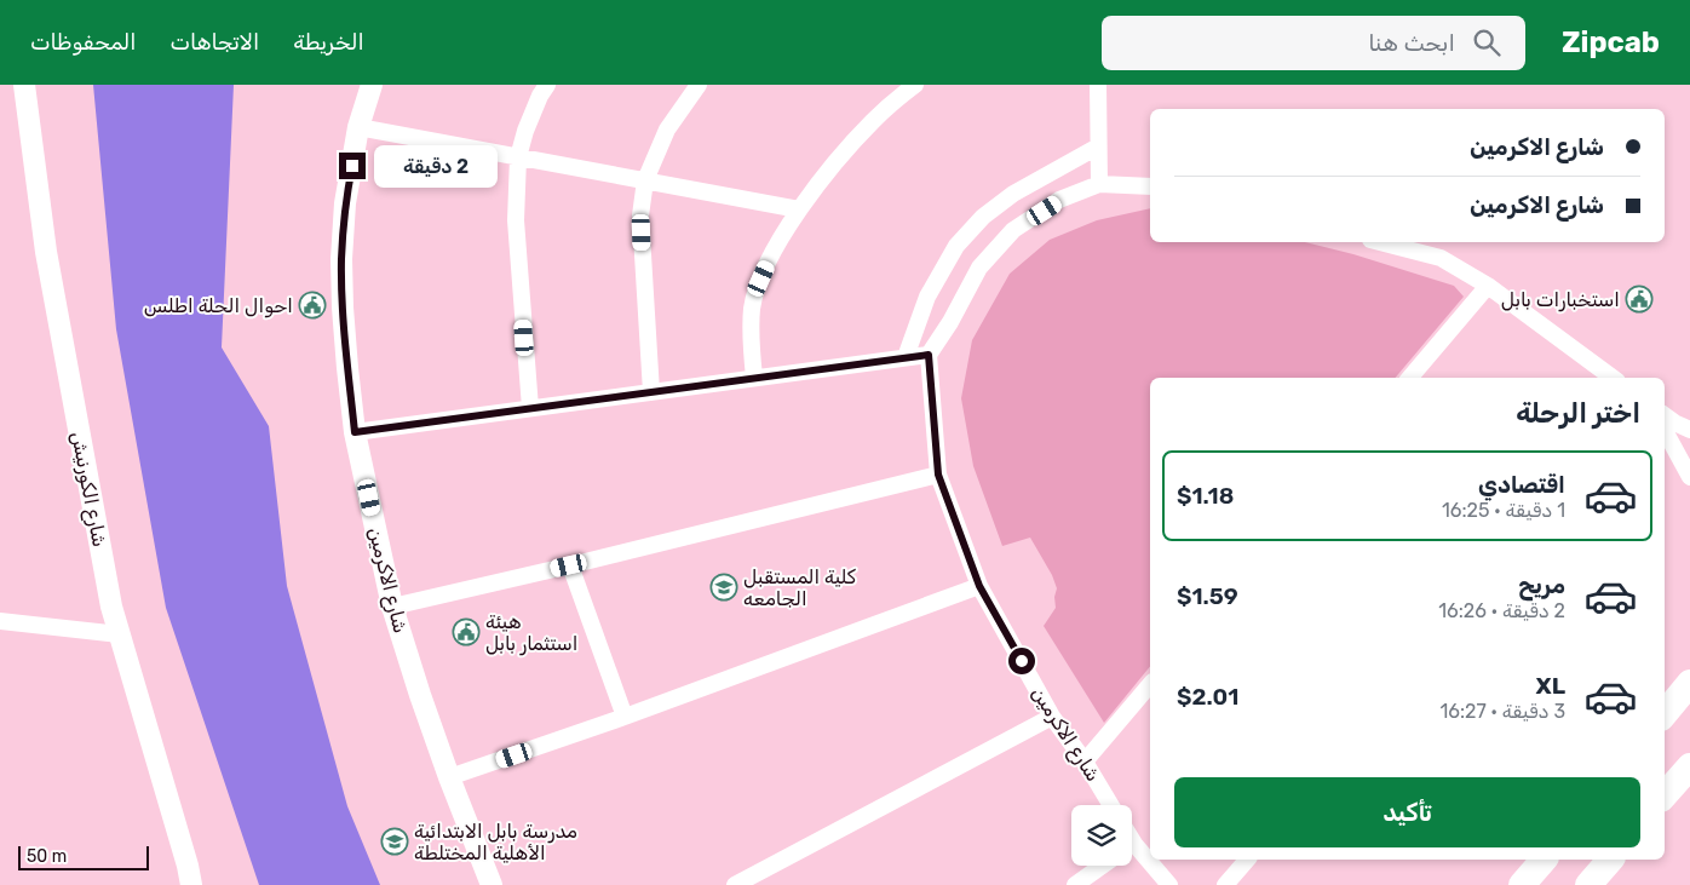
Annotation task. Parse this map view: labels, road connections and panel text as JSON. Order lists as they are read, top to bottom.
{
  "streets": {
    "street": ["شارع الكورنيش", "شارع الاكرمين"]
  },
  "places": {
    "public building": ["استخبارات بابل", "احوال الحلة اطلس", "هيئة استثمار بابل"],
    "school or university": ["كلية المستقبل الجامعه", "مدرسة بابل الابتدائية الأهلية المختلطة"]
  },
  "scale_bar": "50 m",
  "page": {
    "header": "Zipcab",
    "search": "ابحث هنا",
    "nav": ["الخريطة", "الاتجاهات", "المحفوظات"],
    "banner": ["شارع الاكرمين", "شارع الاكرمين"],
    "bubble": "2 دقيقة",
    "heading": "اختر الرحلة",
    "list": [
      {
        "name": "اقتصادي",
        "note": "1 دقيقة · 16:25",
        "value": "$1.18"
      },
      {
        "name": "مريح",
        "note": "2 دقيقة · 16:26",
        "value": "$1.59"
      },
      {
        "name": "XL",
        "note": "3 دقيقة · 16:27",
        "value": "$2.01"
      }
    ],
    "buttons": "تأكيد",
    "scale": "50 m"
  }
}
